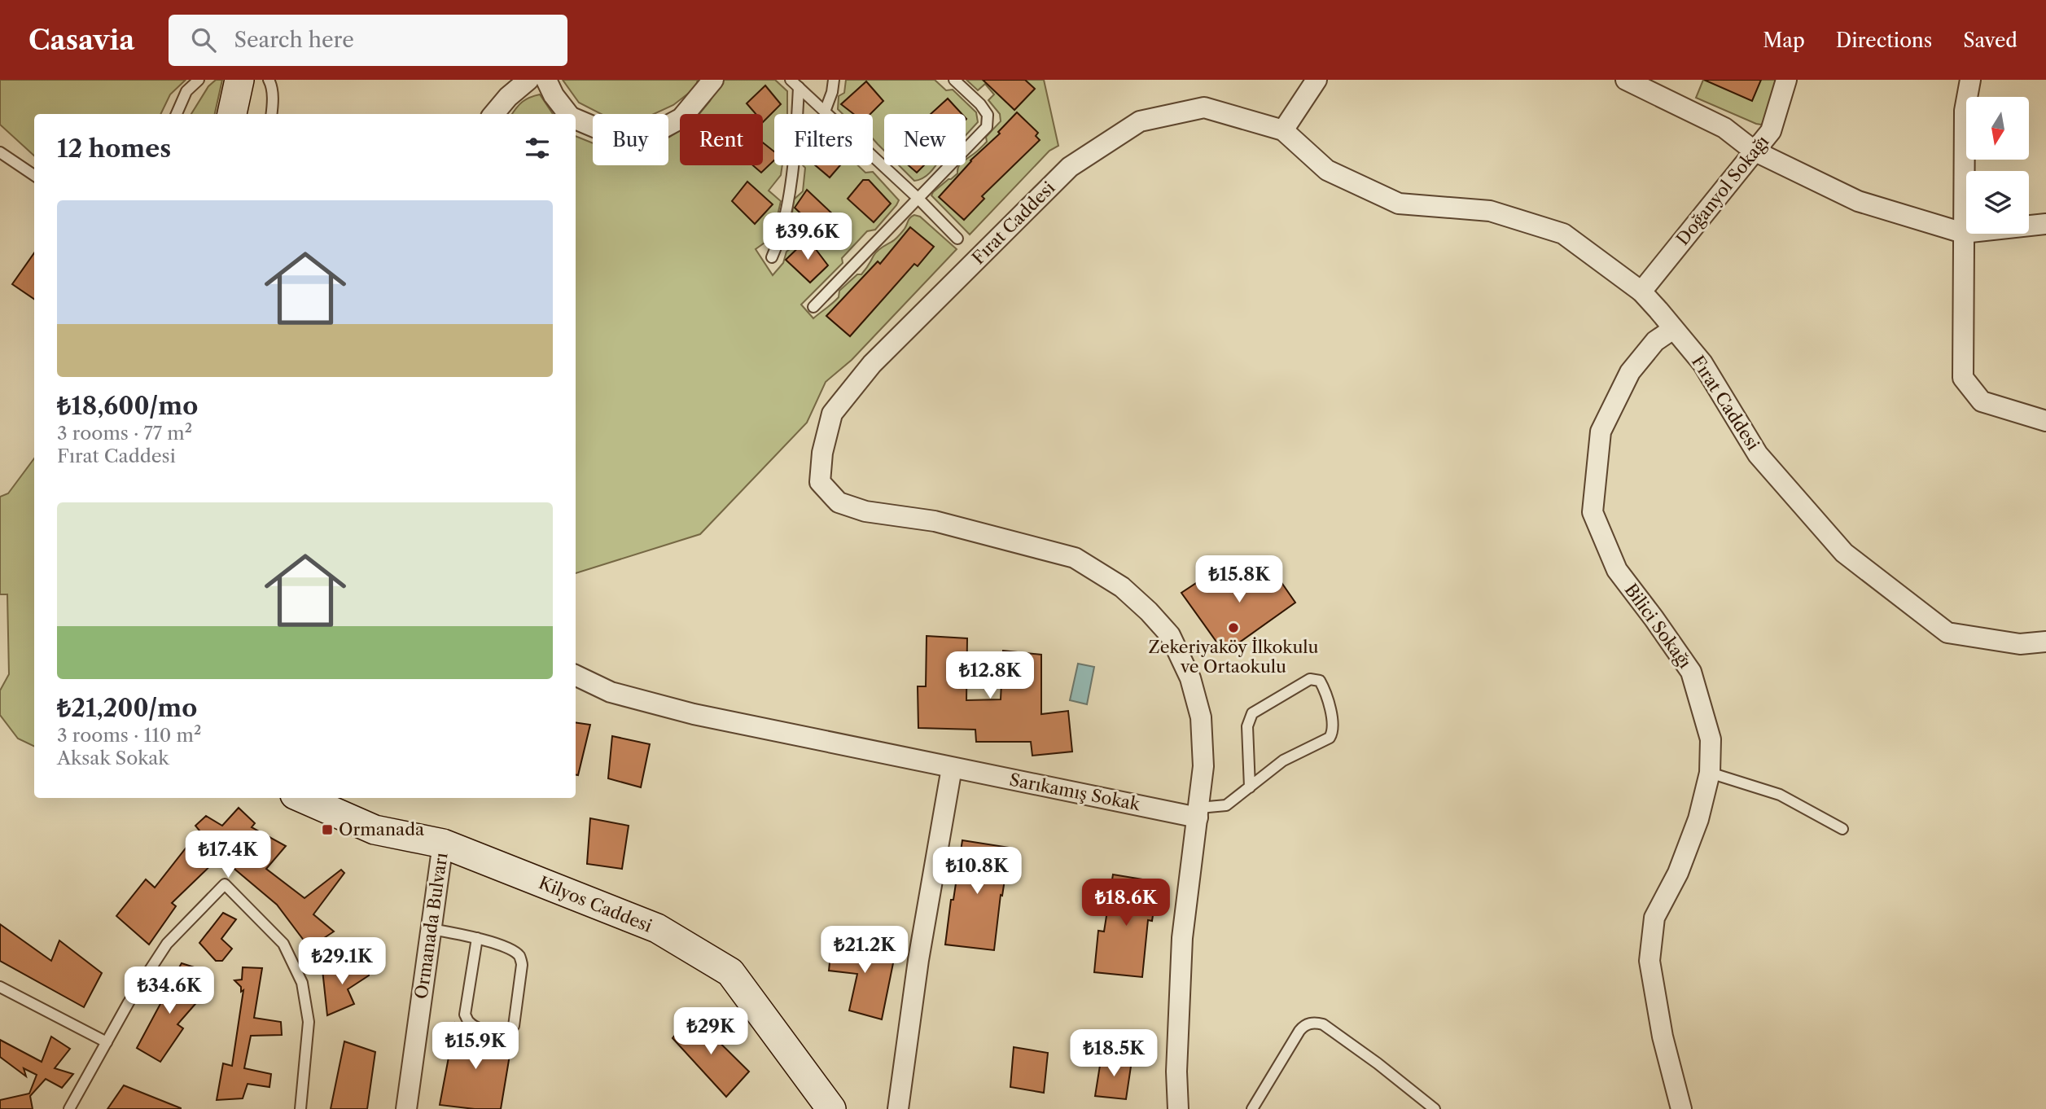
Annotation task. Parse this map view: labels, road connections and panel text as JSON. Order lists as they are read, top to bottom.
{
  "streets": {
    "street": [
      "Doğanyol Sokağı",
      "Fırat Caddesi",
      "Bilici Sokağı",
      "Sarıkamış Sokak",
      "Kilyos Caddesi",
      "Ormanada Bulvarı"
    ]
  },
  "crossings": [
    ["Doğanyol Sokağı", "Fırat Caddesi"],
    ["Fırat Caddesi", "Bilici Sokağı"],
    ["Fırat Caddesi", "Sarıkamış Sokak"],
    ["Kilyos Caddesi", "Ormanada Bulvarı"]
  ],
  "places": {
    "other": ["Zekeriyaköy İlkokulu ve Ortaokulu"],
    "transit": ["Ormanada"]
  },
  "north": "bottom",
  "page": {
    "header": "Casavia",
    "search": "Search here",
    "nav": ["Map", "Directions", "Saved"],
    "chip": [
      "Buy",
      "Rent",
      "Filters",
      "New"
    ],
    "heading": "12 homes",
    "list": [
      {
        "name": "₺18,600/mo",
        "note": "3 rooms · 77 m² · Fırat Caddesi"
      },
      {
        "name": "₺21,200/mo",
        "note": "3 rooms · 110 m² · Aksak Sokak"
      }
    ],
    "price": [
      "₺39.6K",
      "₺15.8K",
      "₺12.8K",
      "₺17.4K",
      "₺10.8K",
      "₺18.6K",
      "₺21.2K",
      "₺29.1K",
      "₺34.6K",
      "₺29K",
      "₺15.9K",
      "₺18.5K"
    ]
  }
}
